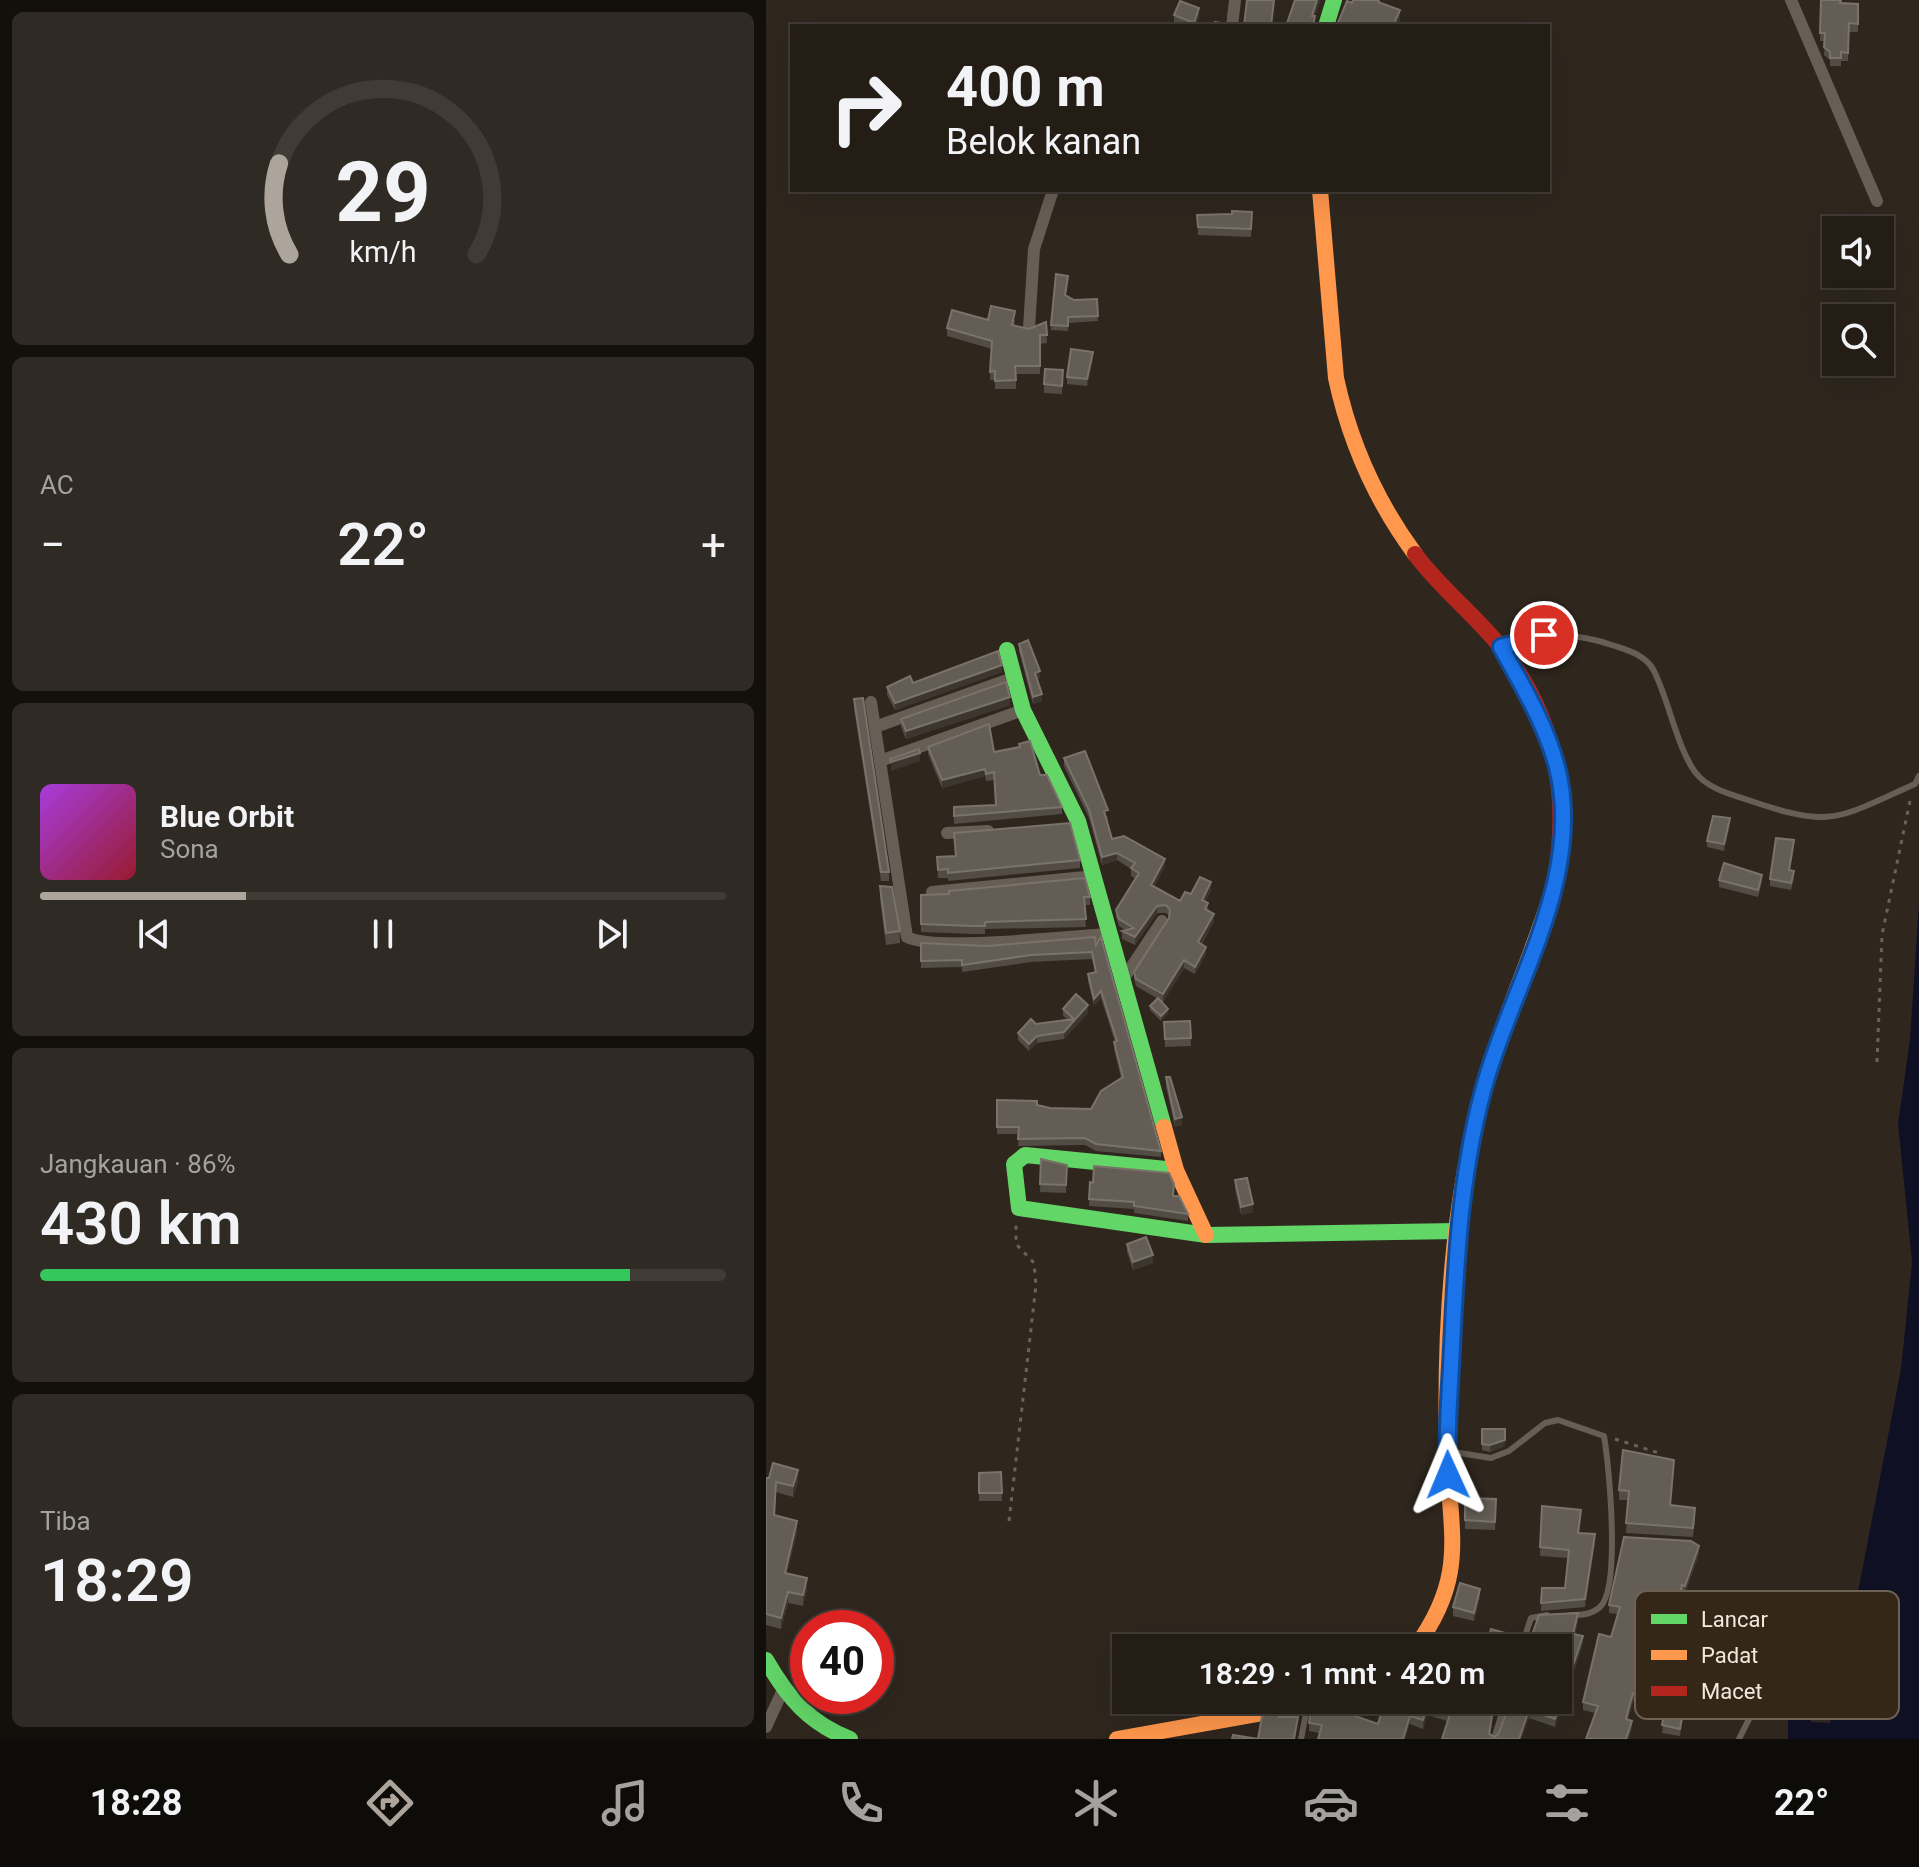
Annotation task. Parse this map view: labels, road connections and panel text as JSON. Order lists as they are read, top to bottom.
{
  "legend": ["Lancar", "Padat", "Macet"],
  "page": {
    "turn": ["400 m", "Belok kanan"],
    "tile": [
      "AC",
      ["Jangkauan · 86%", "430 km"],
      ["Tiba", "18:29"]
    ],
    "heat": ["−", "22°", "+"],
    "song": ["Blue Orbit", "Sona"],
    "limit": "40",
    "trip": "18:29 · 1 mnt · 420 m",
    "tabs": ["18:28", "22°"],
    "gauge": ["29", "km/h"]
  }
}
